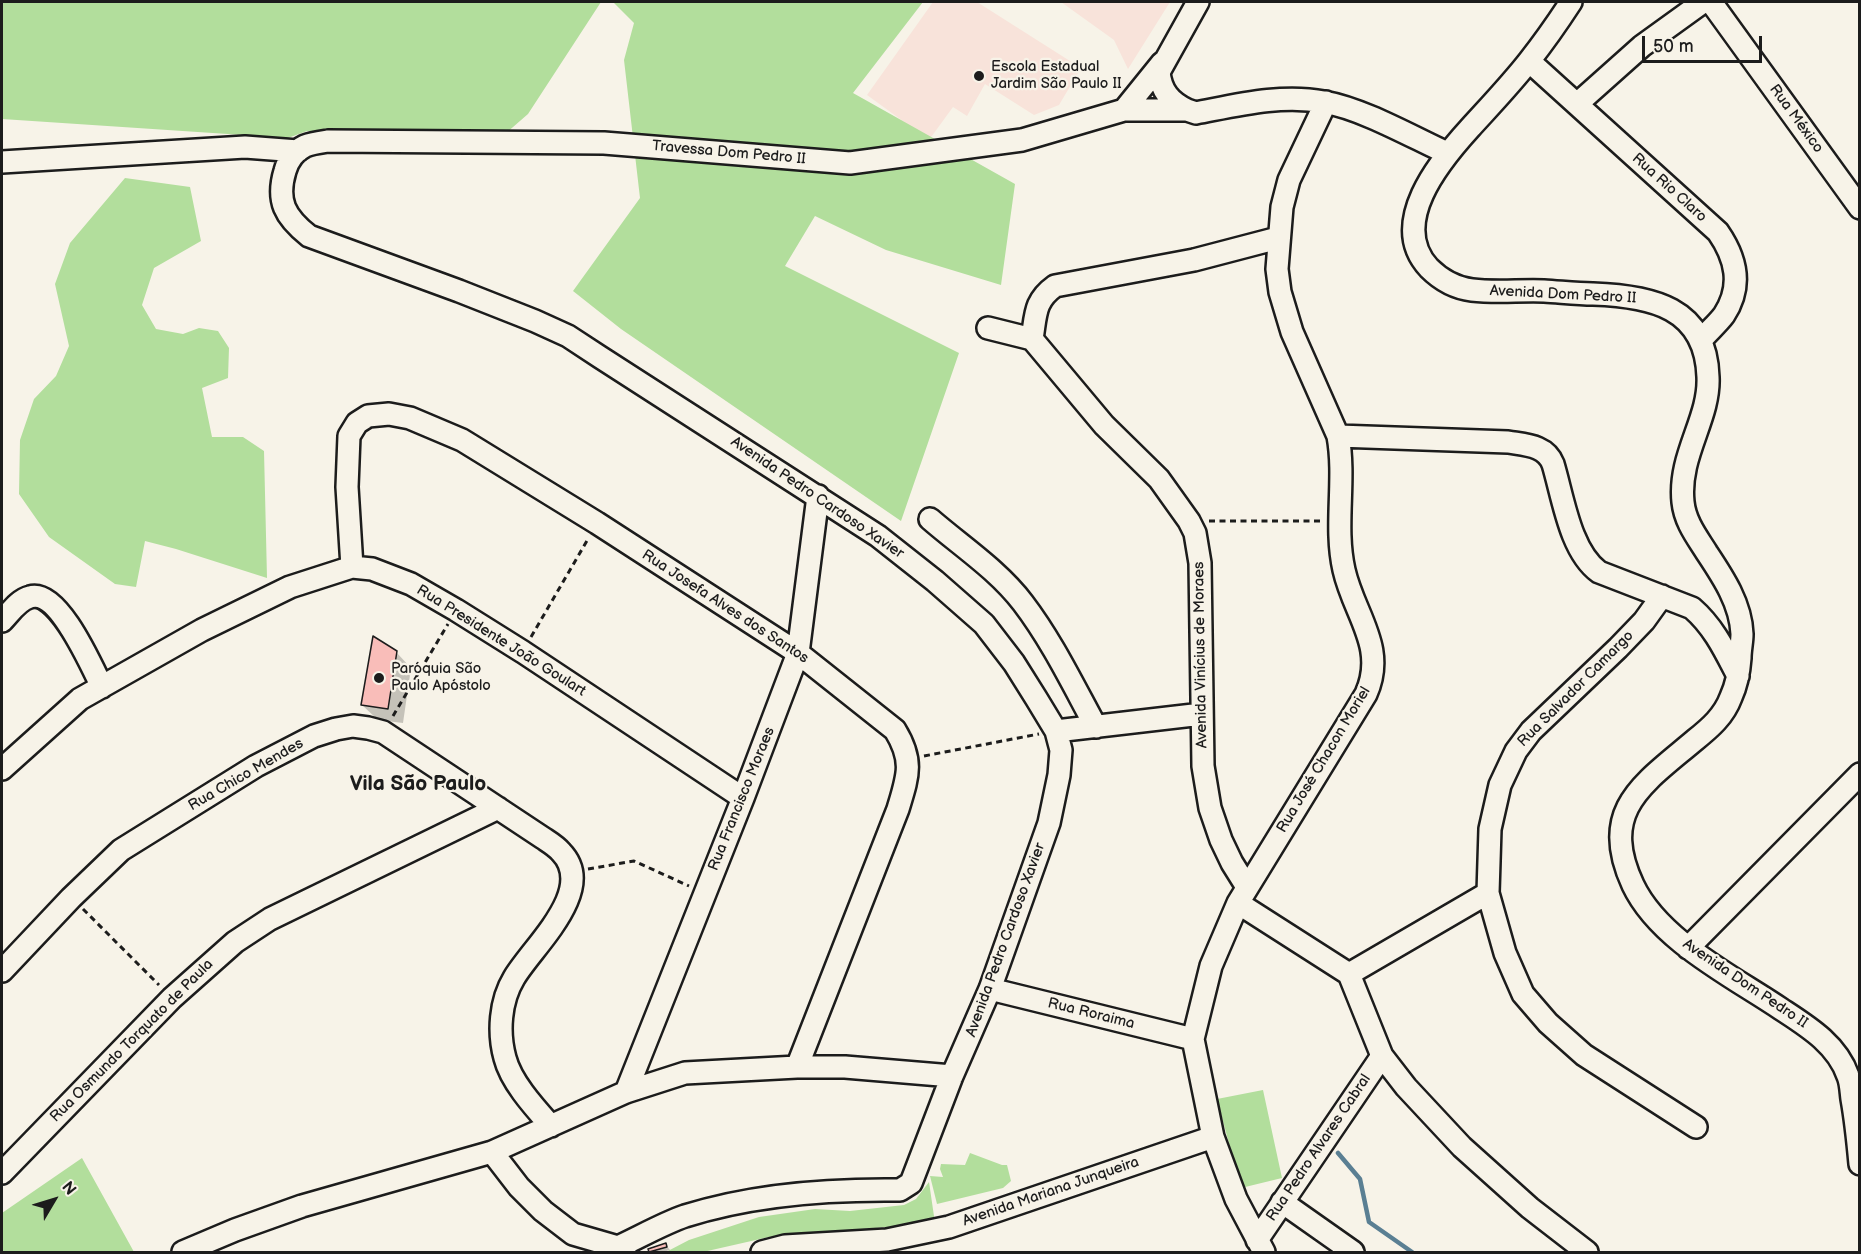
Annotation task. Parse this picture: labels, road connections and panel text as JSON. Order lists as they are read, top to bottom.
{
  "streets": {
    "street": [
      "Rua México",
      "Travessa Dom Pedro II",
      "Rua Rio Claro",
      "Avenida Dom Pedro II",
      "Avenida Pedro Cardoso Xavier",
      "Rua Josefa Alves dos Santos",
      "Rua Presidente João Goulart",
      "Avenida Vinícius de Moraes",
      "Rua Salvador Camargo",
      "Rua José Chacon Moriel",
      "Rua Chico Mendes",
      "Rua Francisco Moraes",
      "Rua Roraima",
      "Rua Osmundo Torquato de Paula",
      "Rua Pedro Alvares Cabral",
      "Avenida Mariana Junqueira"
    ]
  },
  "crossings": [
    ["Travessa Dom Pedro II", "Avenida Dom Pedro II"],
    ["Travessa Dom Pedro II", "Avenida Pedro Cardoso Xavier"],
    ["Travessa Dom Pedro II", "Rua José Chacon Moriel"],
    ["Rua Rio Claro", "Avenida Dom Pedro II"],
    ["Avenida Pedro Cardoso Xavier", "Rua Francisco Moraes"],
    ["Avenida Pedro Cardoso Xavier", "Rua Roraima"],
    ["Rua Josefa Alves dos Santos", "Rua Presidente João Goulart"],
    ["Rua Josefa Alves dos Santos", "Rua Francisco Moraes"],
    ["Rua Presidente João Goulart", "Rua Francisco Moraes"],
    ["Avenida Vinícius de Moraes", "Rua José Chacon Moriel"],
    ["Rua José Chacon Moriel", "Rua Roraima"],
    ["Rua José Chacon Moriel", "Avenida Mariana Junqueira"],
    ["Rua Chico Mendes", "Rua Osmundo Torquato de Paula"]
  ],
  "districts": ["Vila São Paulo"],
  "places": ["Escola Estadual Jardim São Paulo II", "Paróquia São Paulo Apóstolo"],
  "scale_bar": "50 m",
  "north": "top right"
}
